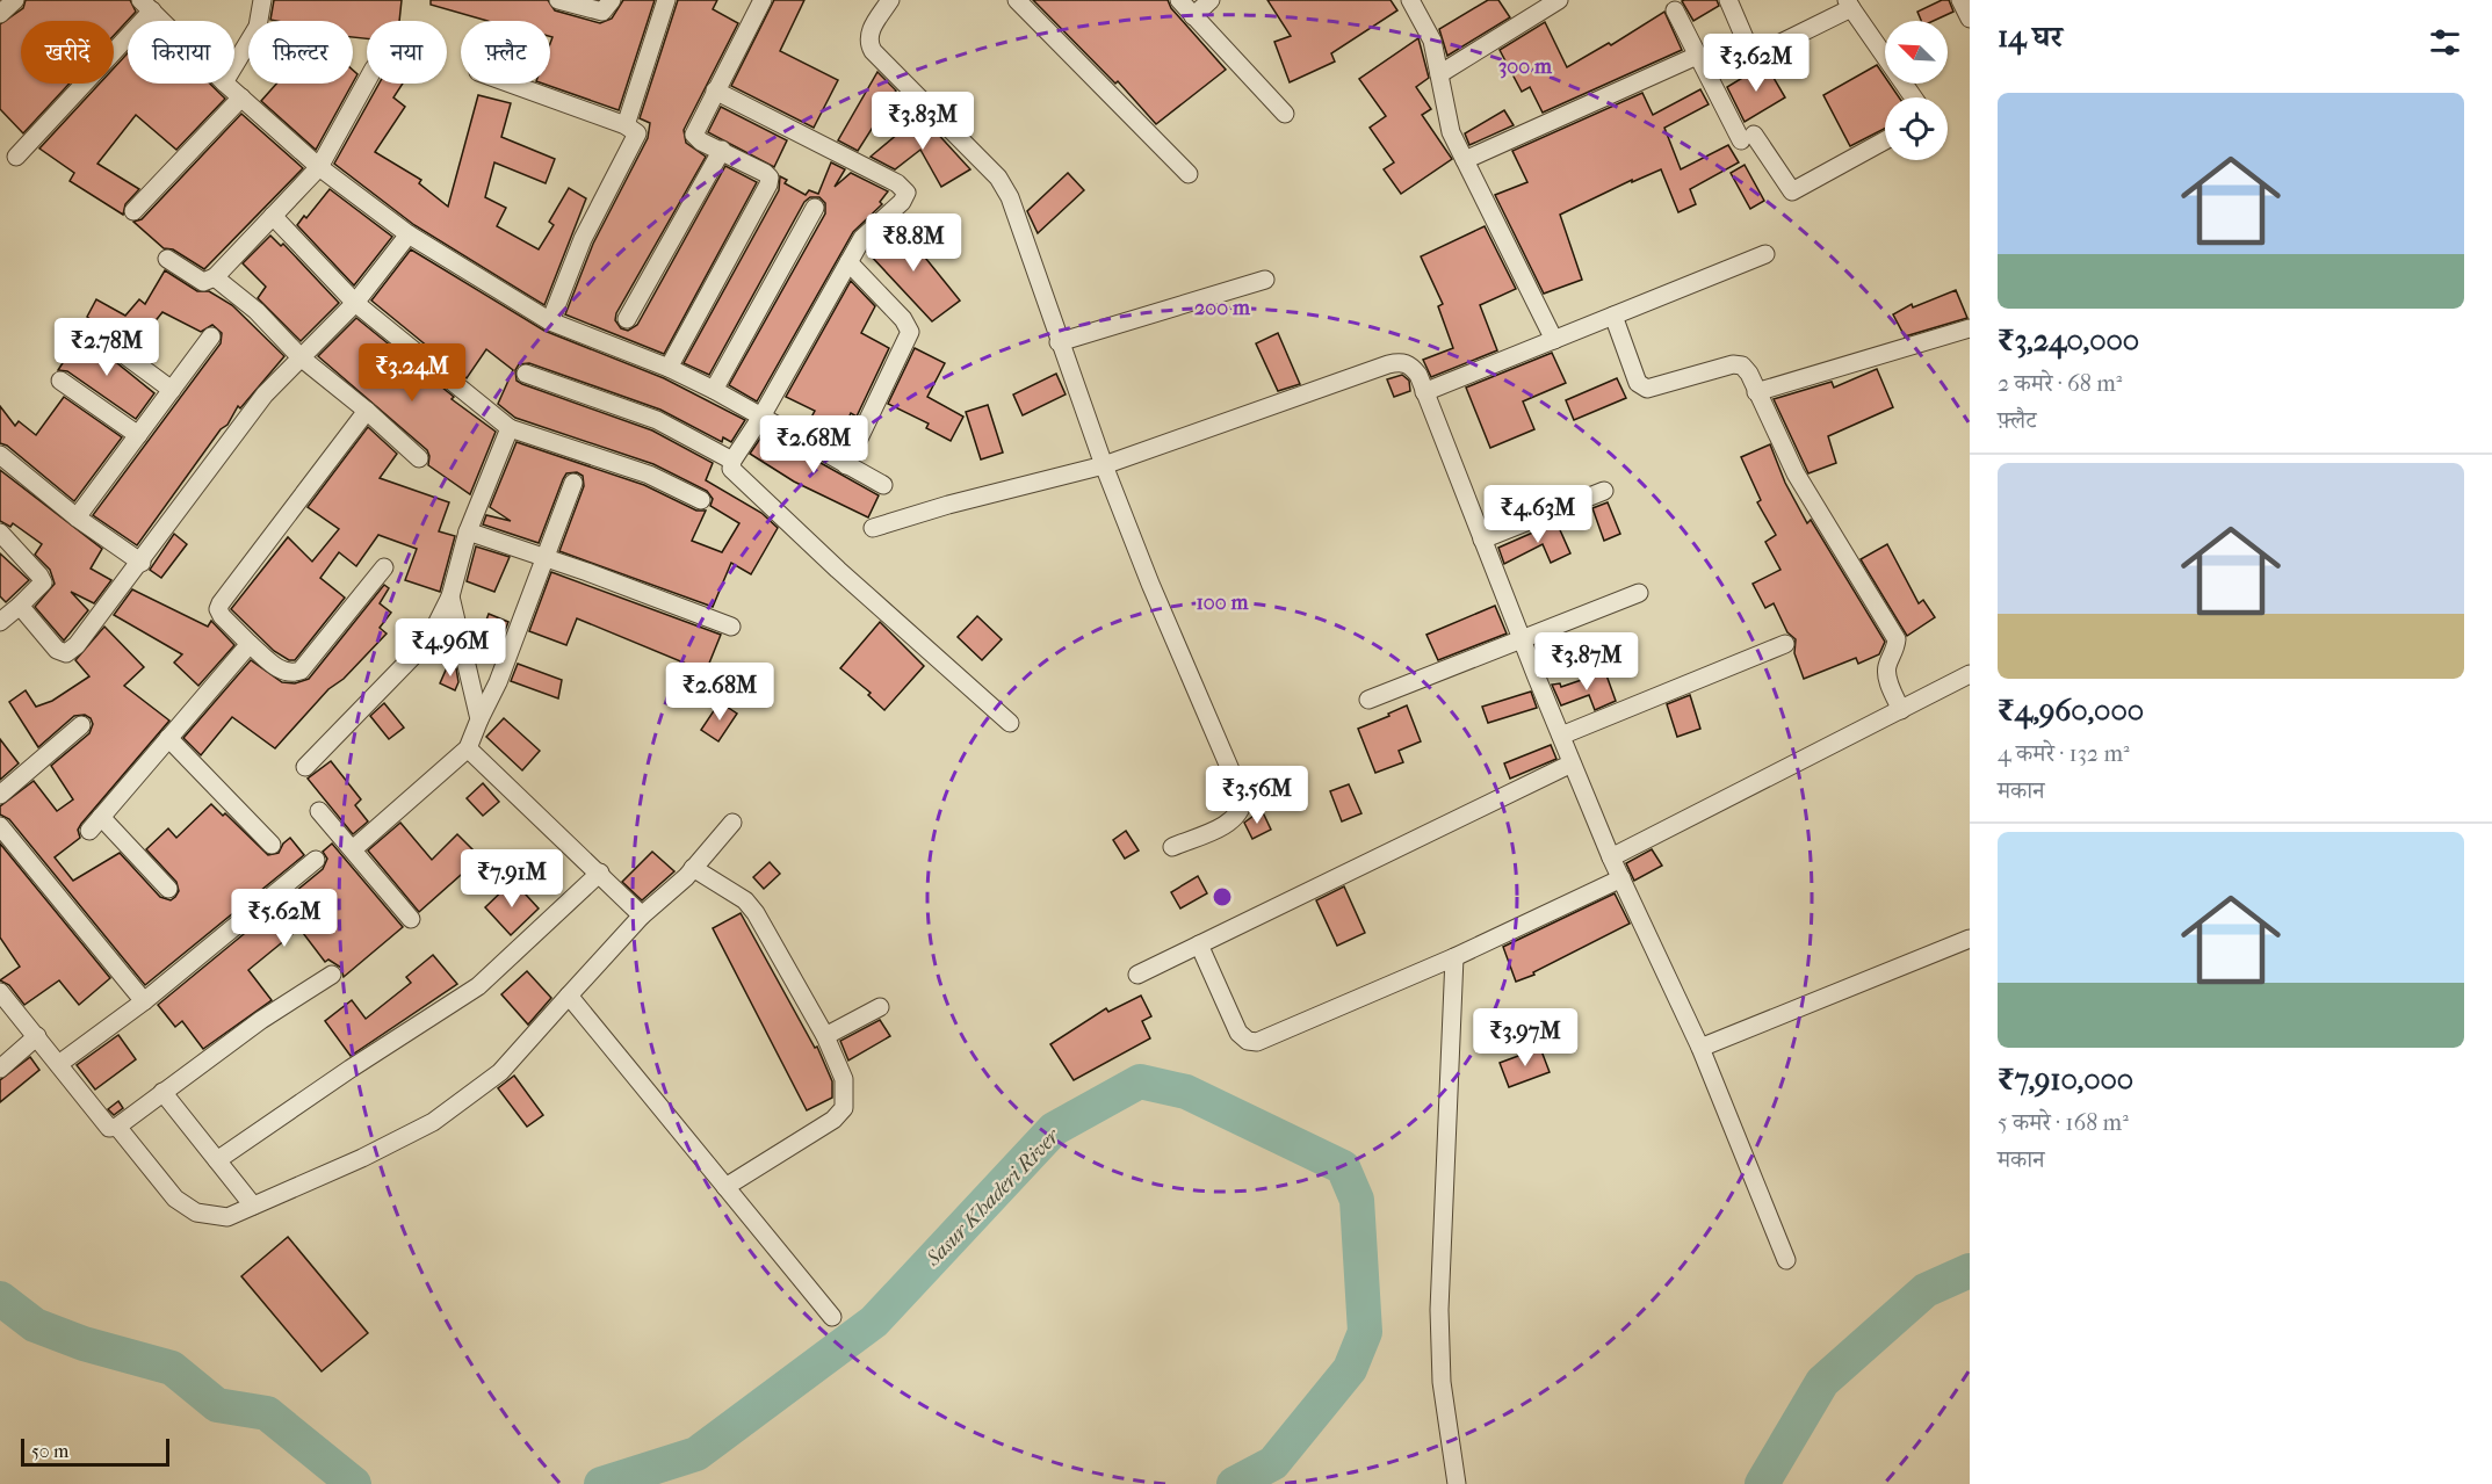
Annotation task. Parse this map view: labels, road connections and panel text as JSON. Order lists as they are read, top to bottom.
{
  "water": ["Sasur Khaderi River"],
  "scale_bar": "50 m",
  "north": "top left",
  "page": {
    "heading": "14 घर",
    "chip": [
      "खरीदें",
      "किराया",
      "फ़िल्टर",
      "नया",
      "फ़्लैट"
    ],
    "price": [
      "₹3.62M",
      "₹3.83M",
      "₹8.8M",
      "₹2.78M",
      "₹3.24M",
      "₹2.68M",
      "₹4.63M",
      "₹4.96M",
      "₹3.87M",
      "₹2.68M",
      "₹3.56M",
      "₹7.91M",
      "₹5.62M",
      "₹3.97M"
    ],
    "list": [
      {
        "name": "₹3,240,000",
        "note": "2 कमरे · 68 m² · फ़्लैट"
      },
      {
        "name": "₹4,960,000",
        "note": "4 कमरे · 132 m² · मकान"
      },
      {
        "name": "₹7,910,000",
        "note": "5 कमरे · 168 m² · मकान"
      }
    ],
    "scale": "50 m"
  },
  "rings": ["300 m", "200 m", "100 m"]
}
